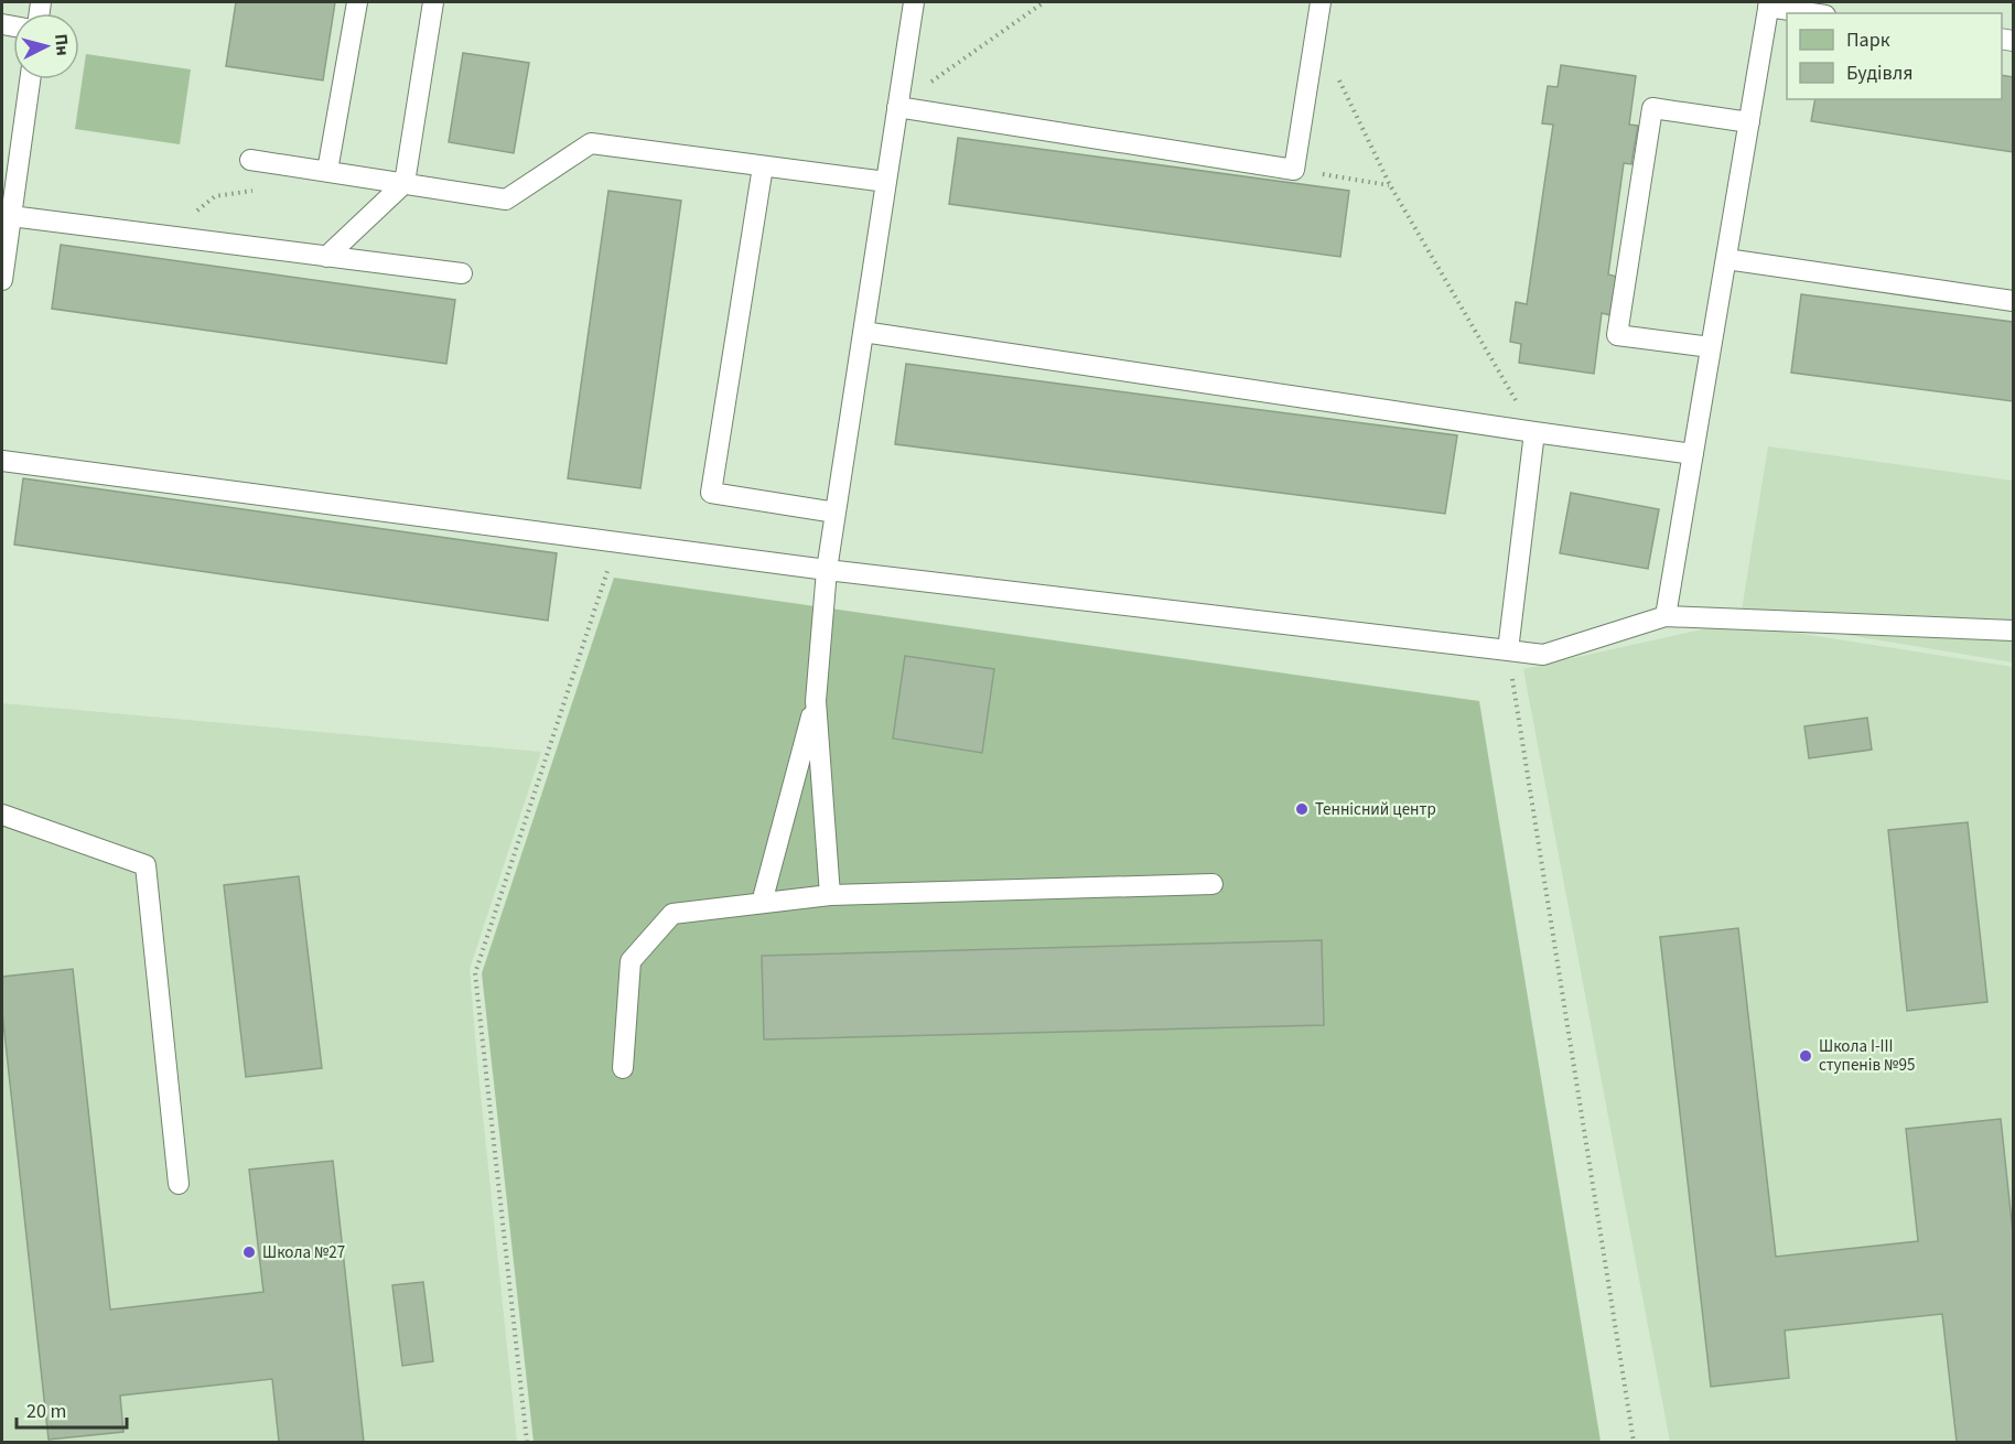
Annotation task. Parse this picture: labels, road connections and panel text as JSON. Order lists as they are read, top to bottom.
{
  "places": ["Теннісний центр", "Школа І-ІІІ ступенів №95", "Школа №27"],
  "legend": ["Парк", "Будівля"],
  "scale_bar": "20 m",
  "north": "right"
}
